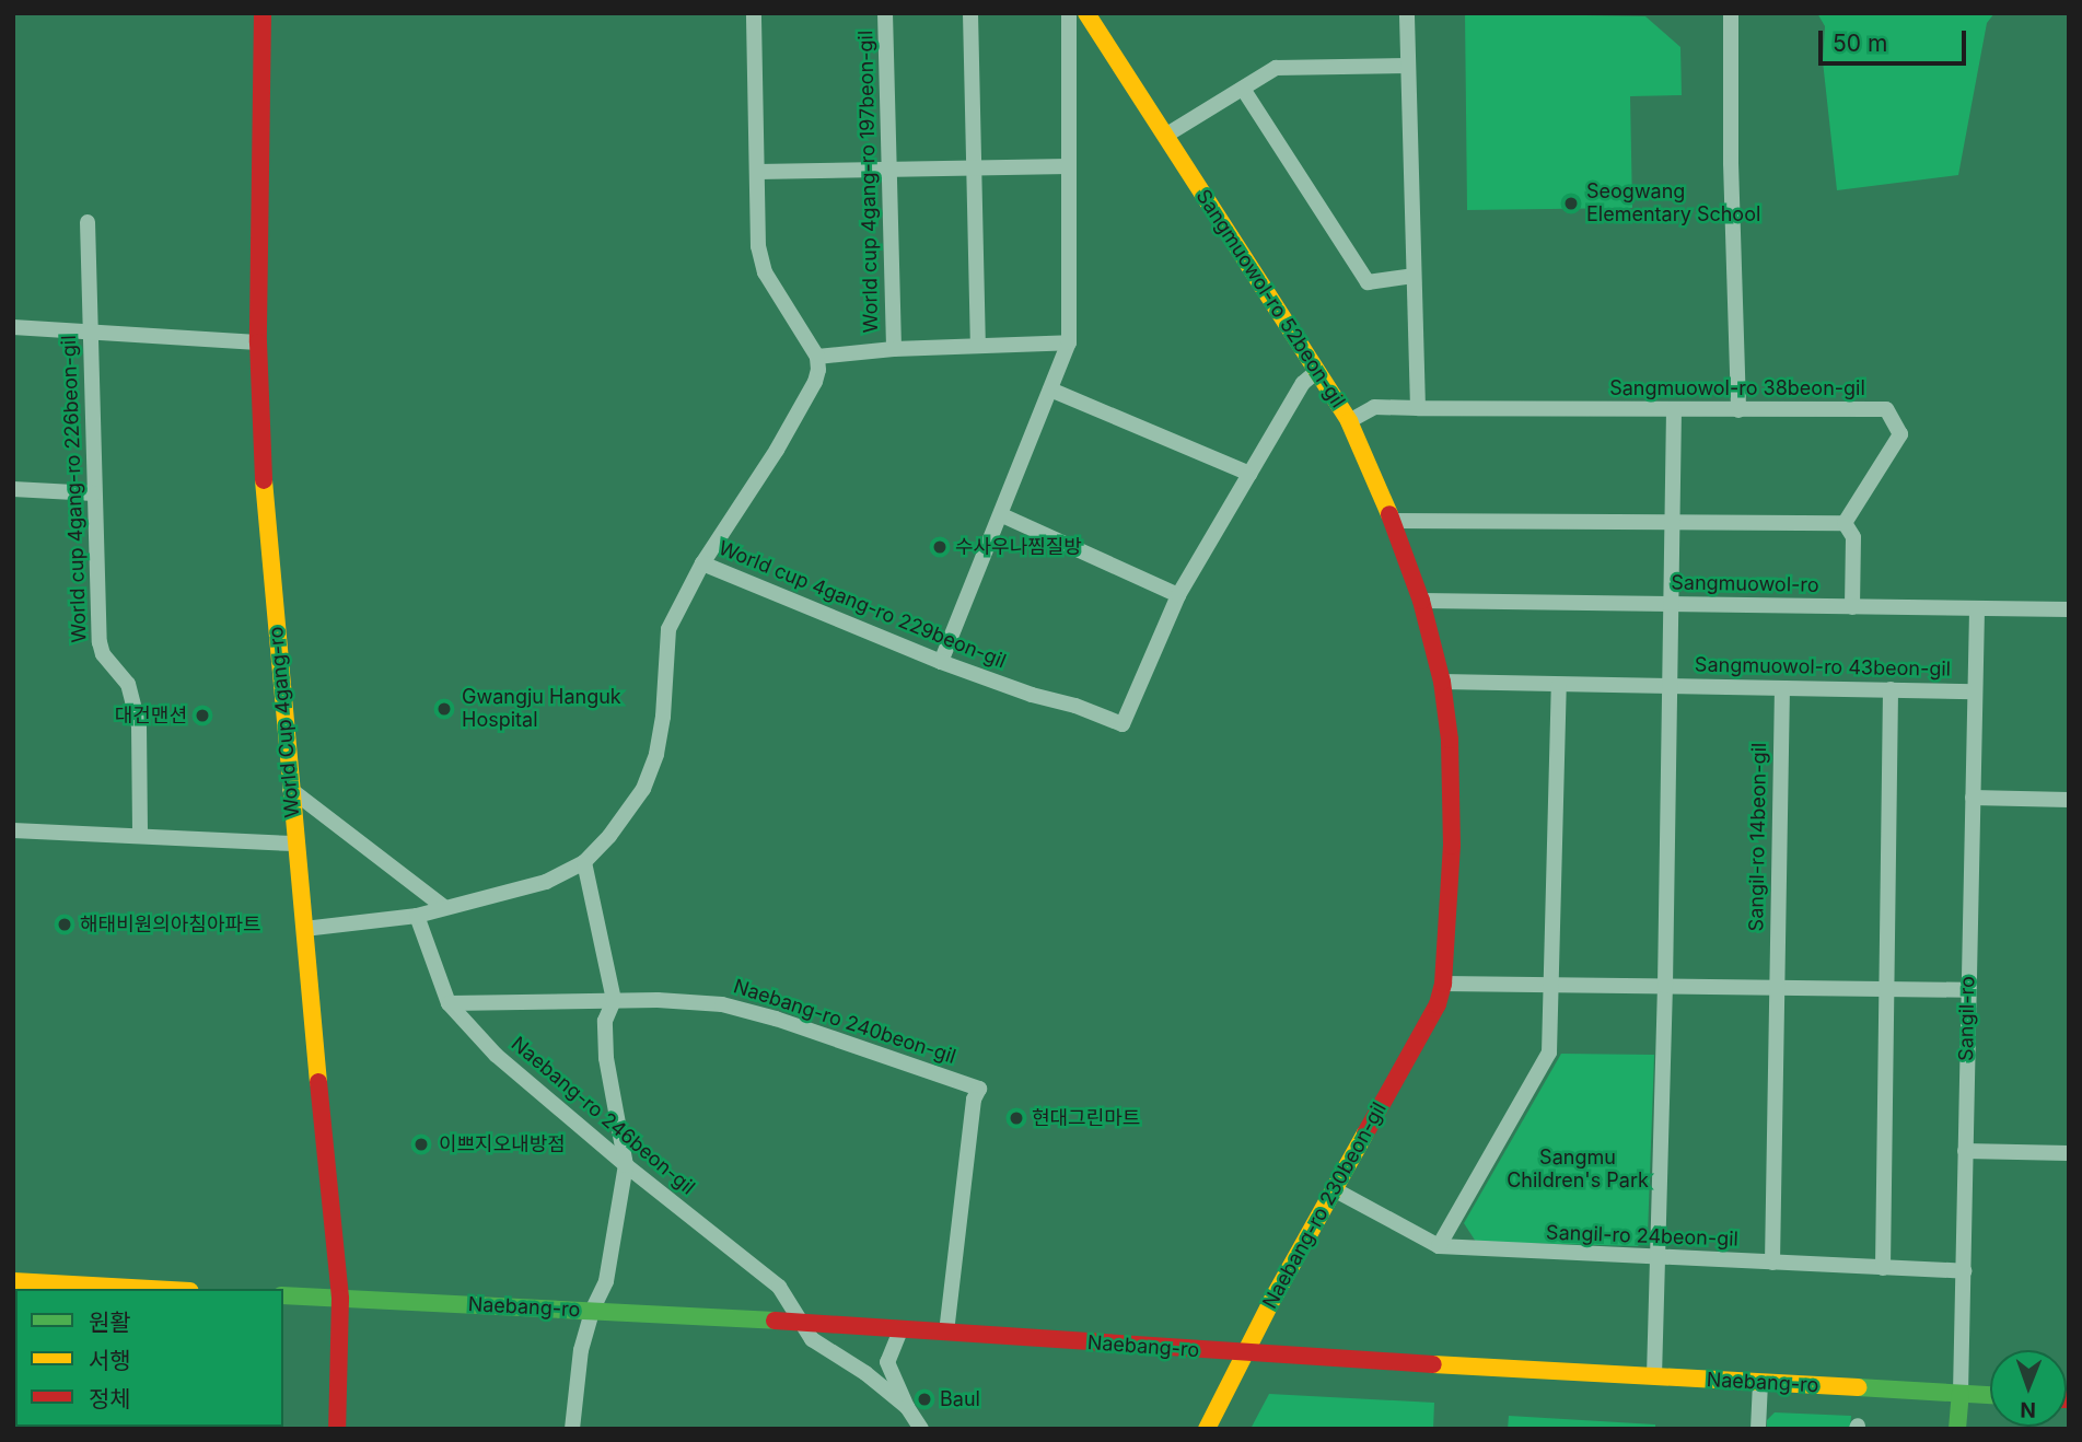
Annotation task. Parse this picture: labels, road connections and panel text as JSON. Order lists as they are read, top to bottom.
{
  "streets": {
    "street": [
      "World cup 4gang-ro 197beon-gil",
      "Sangmuowol-ro 52beon-gil",
      "Sangmuowol-ro 38beon-gil",
      "World cup 4gang-ro 226beon-gil",
      "Sangmuowol-ro",
      "World cup 4gang-ro 229beon-gil",
      "Sangmuowol-ro 43beon-gil",
      "World Cup 4gang-ro",
      "Sangil-ro 14beon-gil",
      "Sangil-ro",
      "Naebang-ro 240beon-gil",
      "Naebang-ro 246beon-gil",
      "Naebang-ro 230beon-gil",
      "Sangil-ro 24beon-gil",
      "Naebang-ro"
    ]
  },
  "crossings": [
    ["Sangmuowol-ro 52beon-gil", "Sangmuowol-ro 38beon-gil"],
    ["Sangmuowol-ro 52beon-gil", "Sangmuowol-ro"],
    ["Sangmuowol-ro 52beon-gil", "World cup 4gang-ro 229beon-gil"],
    ["Sangmuowol-ro 52beon-gil", "Sangmuowol-ro 43beon-gil"],
    ["Sangmuowol-ro 52beon-gil", "Naebang-ro 230beon-gil"],
    ["Sangmuowol-ro 38beon-gil", "Sangmuowol-ro 43beon-gil"],
    ["Sangmuowol-ro", "Sangmuowol-ro 43beon-gil"],
    ["Sangmuowol-ro", "Sangil-ro"],
    ["World cup 4gang-ro 229beon-gil", "World Cup 4gang-ro"],
    ["World cup 4gang-ro 229beon-gil", "Naebang-ro 246beon-gil"],
    ["Sangmuowol-ro 43beon-gil", "Sangil-ro 14beon-gil"],
    ["Sangmuowol-ro 43beon-gil", "Sangil-ro"],
    ["Sangmuowol-ro 43beon-gil", "Naebang-ro 230beon-gil"],
    ["Sangmuowol-ro 43beon-gil", "Sangil-ro 24beon-gil"],
    ["Sangmuowol-ro 43beon-gil", "Naebang-ro"],
    ["World Cup 4gang-ro", "Naebang-ro"],
    ["Sangil-ro 14beon-gil", "Sangil-ro 24beon-gil"],
    ["Sangil-ro", "Sangil-ro 24beon-gil"],
    ["Sangil-ro", "Naebang-ro"],
    ["Naebang-ro 240beon-gil", "Naebang-ro 246beon-gil"],
    ["Naebang-ro 240beon-gil", "Naebang-ro"],
    ["Naebang-ro 246beon-gil", "Naebang-ro"],
    ["Naebang-ro 230beon-gil", "Sangil-ro 24beon-gil"],
    ["Naebang-ro 230beon-gil", "Naebang-ro"]
  ],
  "parks": ["Sangmu Children's Park"],
  "places": [
    "Seogwang Elementary School",
    "수사우나찜질방",
    "Gwangju Hanguk Hospital",
    "대건맨션",
    "해태비원의아침아파트",
    "현대그린마트",
    "이쁘지오내방점",
    "Baul"
  ],
  "legend": ["원활", "서행", "정체"],
  "scale_bar": "50 m",
  "north": "bottom"
}
